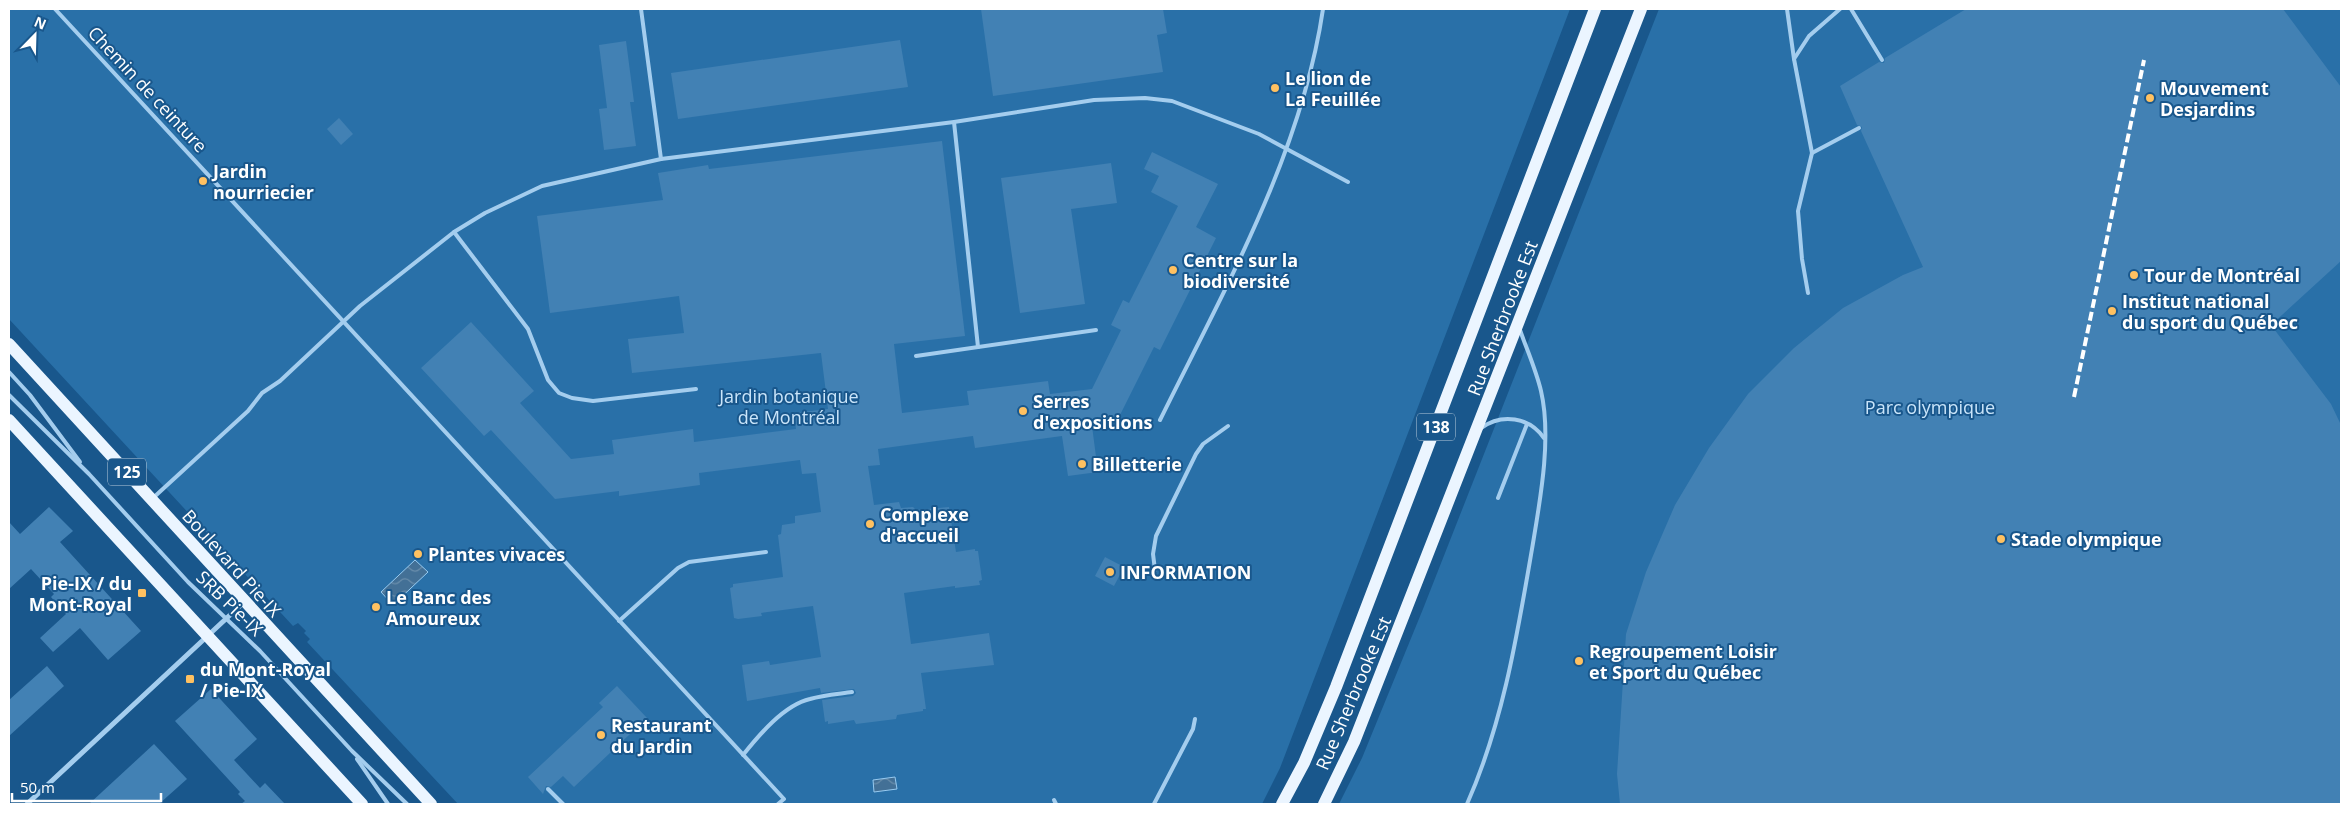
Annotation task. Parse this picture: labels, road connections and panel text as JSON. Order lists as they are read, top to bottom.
{
  "streets": {
    "main road": [
      "Rue Sherbrooke Est",
      "138",
      "125",
      "Boulevard Pie-IX"
    ],
    "lane": ["Chemin de ceinture", "SRB Pie-IX"]
  },
  "parks": ["Jardin botanique de Montréal", "Parc olympique"],
  "places": {
    "other": [
      "Le lion de La Feuillée",
      "Mouvement Desjardins",
      "Jardin nourriecier",
      "Centre sur la biodiversité",
      "Tour de Montréal",
      "Institut national du sport du Québec",
      "Serres d'expositions",
      "Billetterie",
      "Complexe d'accueil",
      "Stade olympique",
      "Plantes vivaces",
      "INFORMATION",
      "Le Banc des Amoureux",
      "Regroupement Loisir et Sport du Québec",
      "Restaurant du Jardin"
    ],
    "transit": ["Pie-IX / du Mont-Royal", "du Mont-Royal / Pie-IX"]
  },
  "scale_bar": "50 m",
  "north": "top right"
}
